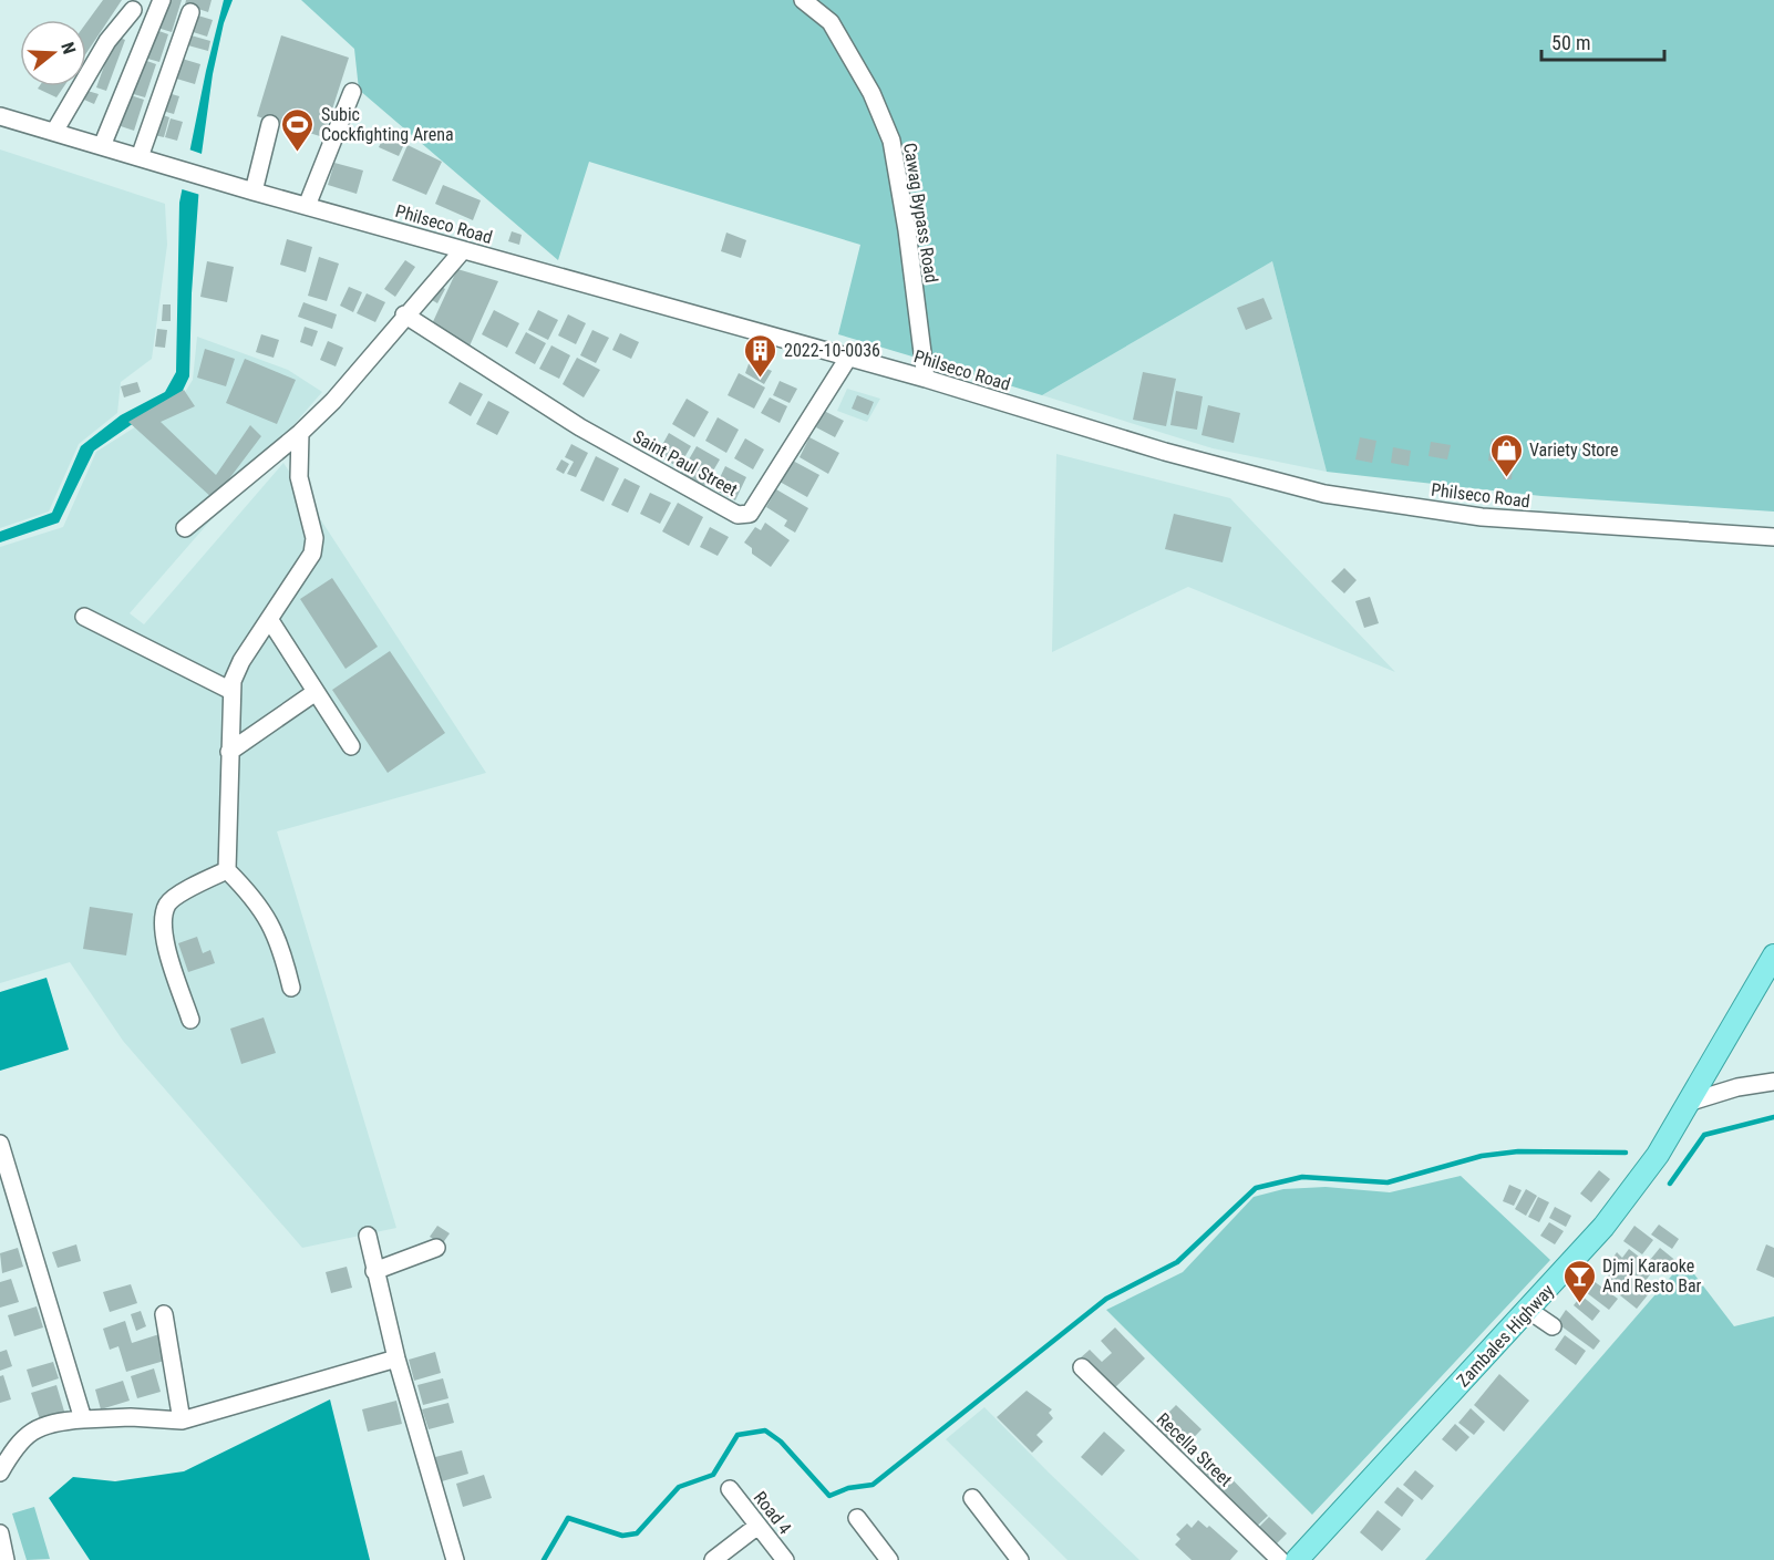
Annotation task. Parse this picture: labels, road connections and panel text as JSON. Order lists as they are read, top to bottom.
{
  "streets": {
    "main road": ["Zambales Highway"],
    "street": [
      "Cawag Bypass Road",
      "Philseco Road",
      "Saint Paul Street",
      "Recella Street",
      "Road 4"
    ]
  },
  "crossings": [
    ["Cawag Bypass Road", "Philseco Road"],
    ["Philseco Road", "Saint Paul Street"]
  ],
  "places": {
    "sports": ["Subic Cockfighting Arena"],
    "building": ["2022-10-0036"],
    "shop": ["Variety Store"],
    "bar": ["Djmj Karaoke And Resto Bar"]
  },
  "scale_bar": "50 m",
  "north": "right"
}
